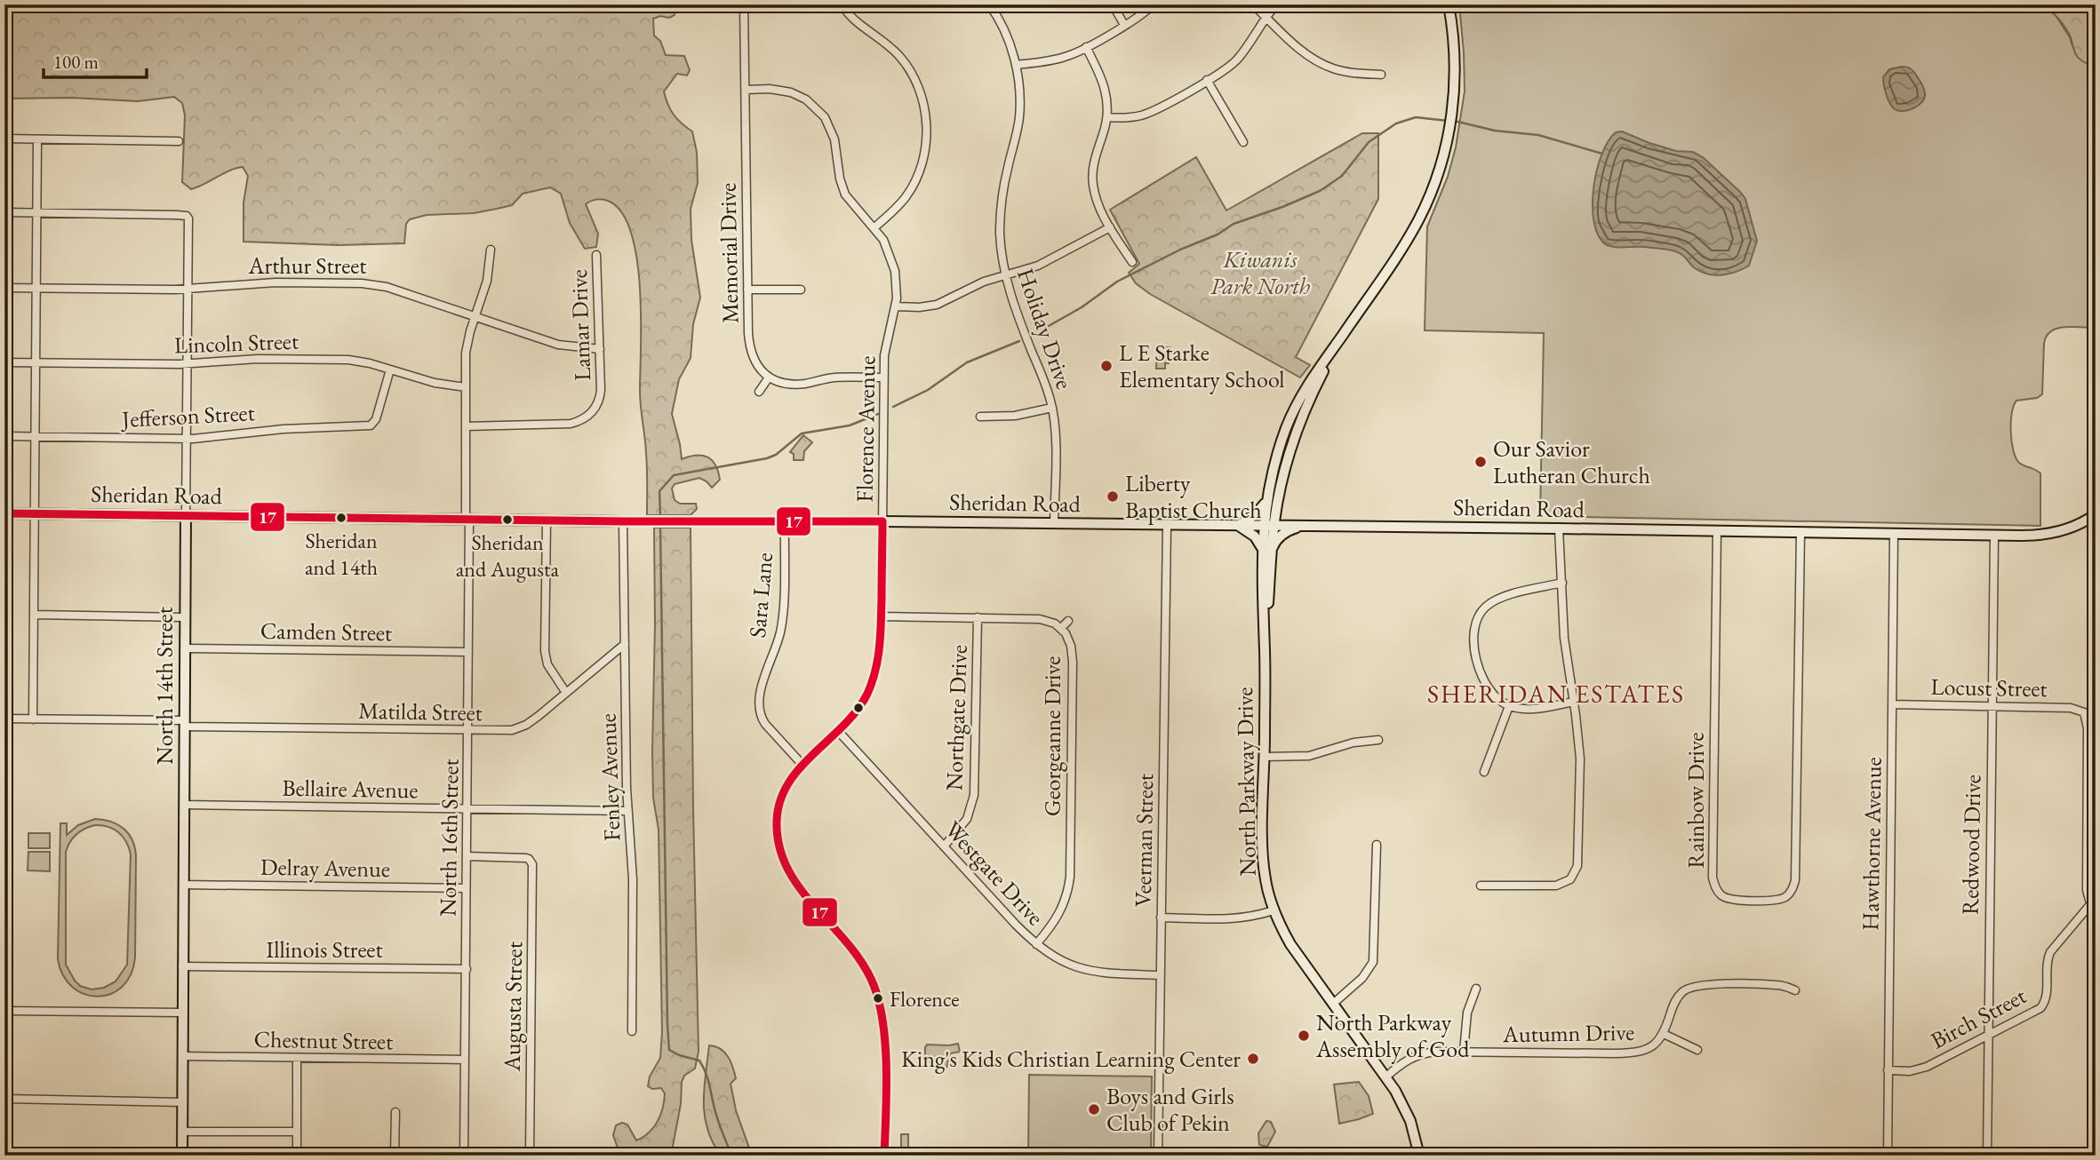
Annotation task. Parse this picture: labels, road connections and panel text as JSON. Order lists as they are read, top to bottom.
{
  "streets": {
    "main road": ["Sheridan Road", "North 14th Street", "North Parkway Drive"],
    "street": [
      "Memorial Drive",
      "Arthur Street",
      "Lamar Drive",
      "Holiday Drive",
      "Lincoln Street",
      "Jefferson Street",
      "Florence Avenue",
      "Sara Lane",
      "Camden Street",
      "Locust Street",
      "Matilda Street",
      "Northgate Drive",
      "Georgeanne Drive",
      "Fenley Avenue",
      "Bellaire Avenue",
      "Rainbow Drive",
      "North 16th Street",
      "Veerman Street",
      "Hawthorne Avenue",
      "Redwood Drive",
      "Delray Avenue",
      "Westgate Drive",
      "Illinois Street",
      "Augusta Street",
      "Birch Street",
      "Autumn Drive",
      "Chestnut Street"
    ]
  },
  "crossings": [
    ["Memorial Drive", "Florence Avenue"],
    ["Arthur Street", "Lamar Drive"],
    ["Arthur Street", "North 14th Street"],
    ["Arthur Street", "North 16th Street"],
    ["Lamar Drive", "North 16th Street"],
    ["Holiday Drive", "Sheridan Road"],
    ["Lincoln Street", "Jefferson Street"],
    ["Lincoln Street", "North 14th Street"],
    ["Lincoln Street", "North 16th Street"],
    ["Jefferson Street", "North 14th Street"],
    ["Florence Avenue", "Sheridan Road"],
    ["Florence Avenue", "Sara Lane"],
    ["Florence Avenue", "Georgeanne Drive"],
    ["Florence Avenue", "Westgate Drive"],
    ["Sheridan Road", "Sara Lane"],
    ["Sheridan Road", "North 14th Street"],
    ["Sheridan Road", "Fenley Avenue"],
    ["Sheridan Road", "North Parkway Drive"],
    ["Sheridan Road", "Rainbow Drive"],
    ["Sheridan Road", "North 16th Street"],
    ["Sheridan Road", "Veerman Street"],
    ["Sheridan Road", "Hawthorne Avenue"],
    ["Sheridan Road", "Redwood Drive"],
    ["Camden Street", "North 14th Street"],
    ["Camden Street", "North 16th Street"],
    ["North 14th Street", "Matilda Street"],
    ["North 14th Street", "Bellaire Avenue"],
    ["North 14th Street", "Delray Avenue"],
    ["North 14th Street", "Illinois Street"],
    ["North 14th Street", "Chestnut Street"],
    ["Locust Street", "Hawthorne Avenue"],
    ["Locust Street", "Redwood Drive"],
    ["Matilda Street", "Fenley Avenue"],
    ["Matilda Street", "North 16th Street"],
    ["Northgate Drive", "Georgeanne Drive"],
    ["Northgate Drive", "Westgate Drive"],
    ["Georgeanne Drive", "Westgate Drive"],
    ["Fenley Avenue", "Bellaire Avenue"],
    ["North Parkway Drive", "Autumn Drive"],
    ["Bellaire Avenue", "North 16th Street"],
    ["North 16th Street", "Delray Avenue"],
    ["North 16th Street", "Illinois Street"],
    ["North 16th Street", "Augusta Street"],
    ["North 16th Street", "Chestnut Street"],
    ["Veerman Street", "Westgate Drive"],
    ["Hawthorne Avenue", "Birch Street"],
    ["Redwood Drive", "Birch Street"]
  ],
  "districts": ["SHERIDAN ESTATES"],
  "parks": ["Kiwanis Park North"],
  "places": [
    "L E Starke Elementary School",
    "Our Savior Lutheran Church",
    "Liberty Baptist Church",
    "Sheridan and 14th",
    "Sheridan and Augusta",
    "Florence",
    "North Parkway Assembly of God",
    "King's Kids Christian Learning Center",
    "Boys and Girls Club of Pekin"
  ],
  "lines": ["transit line 17"],
  "scale_bar": "100 m"
}
